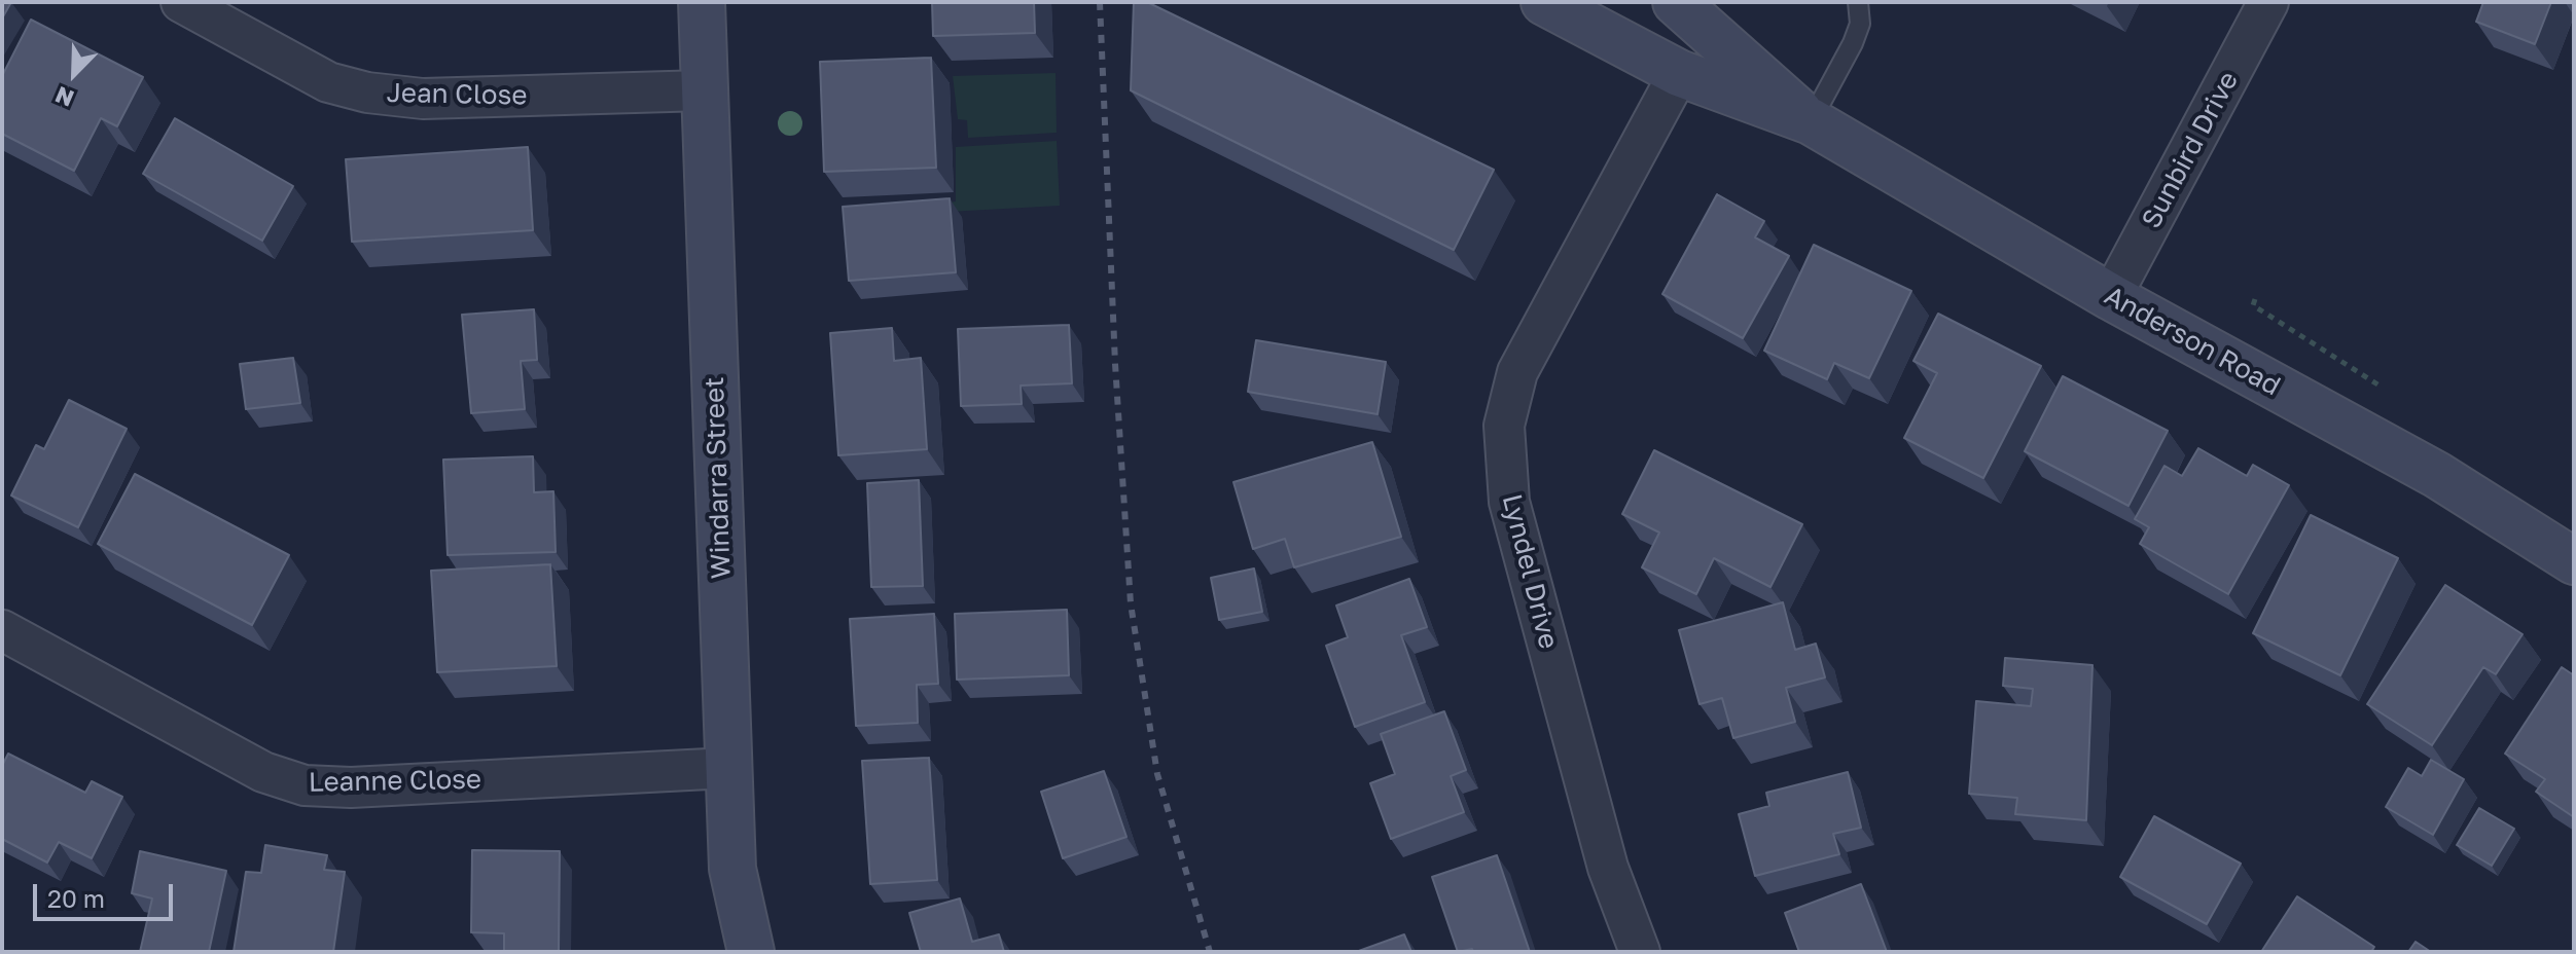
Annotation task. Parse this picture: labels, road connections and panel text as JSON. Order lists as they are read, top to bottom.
{
  "streets": {
    "street": [
      "Jean Close",
      "Sunbird Drive",
      "Anderson Road",
      "Windarra Street",
      "Lyndel Drive",
      "Leanne Close"
    ]
  },
  "crossings": [
    ["Jean Close", "Windarra Street"],
    ["Sunbird Drive", "Anderson Road"],
    ["Anderson Road", "Lyndel Drive"],
    ["Windarra Street", "Leanne Close"]
  ],
  "scale_bar": "20 m",
  "north": "bottom left"
}
